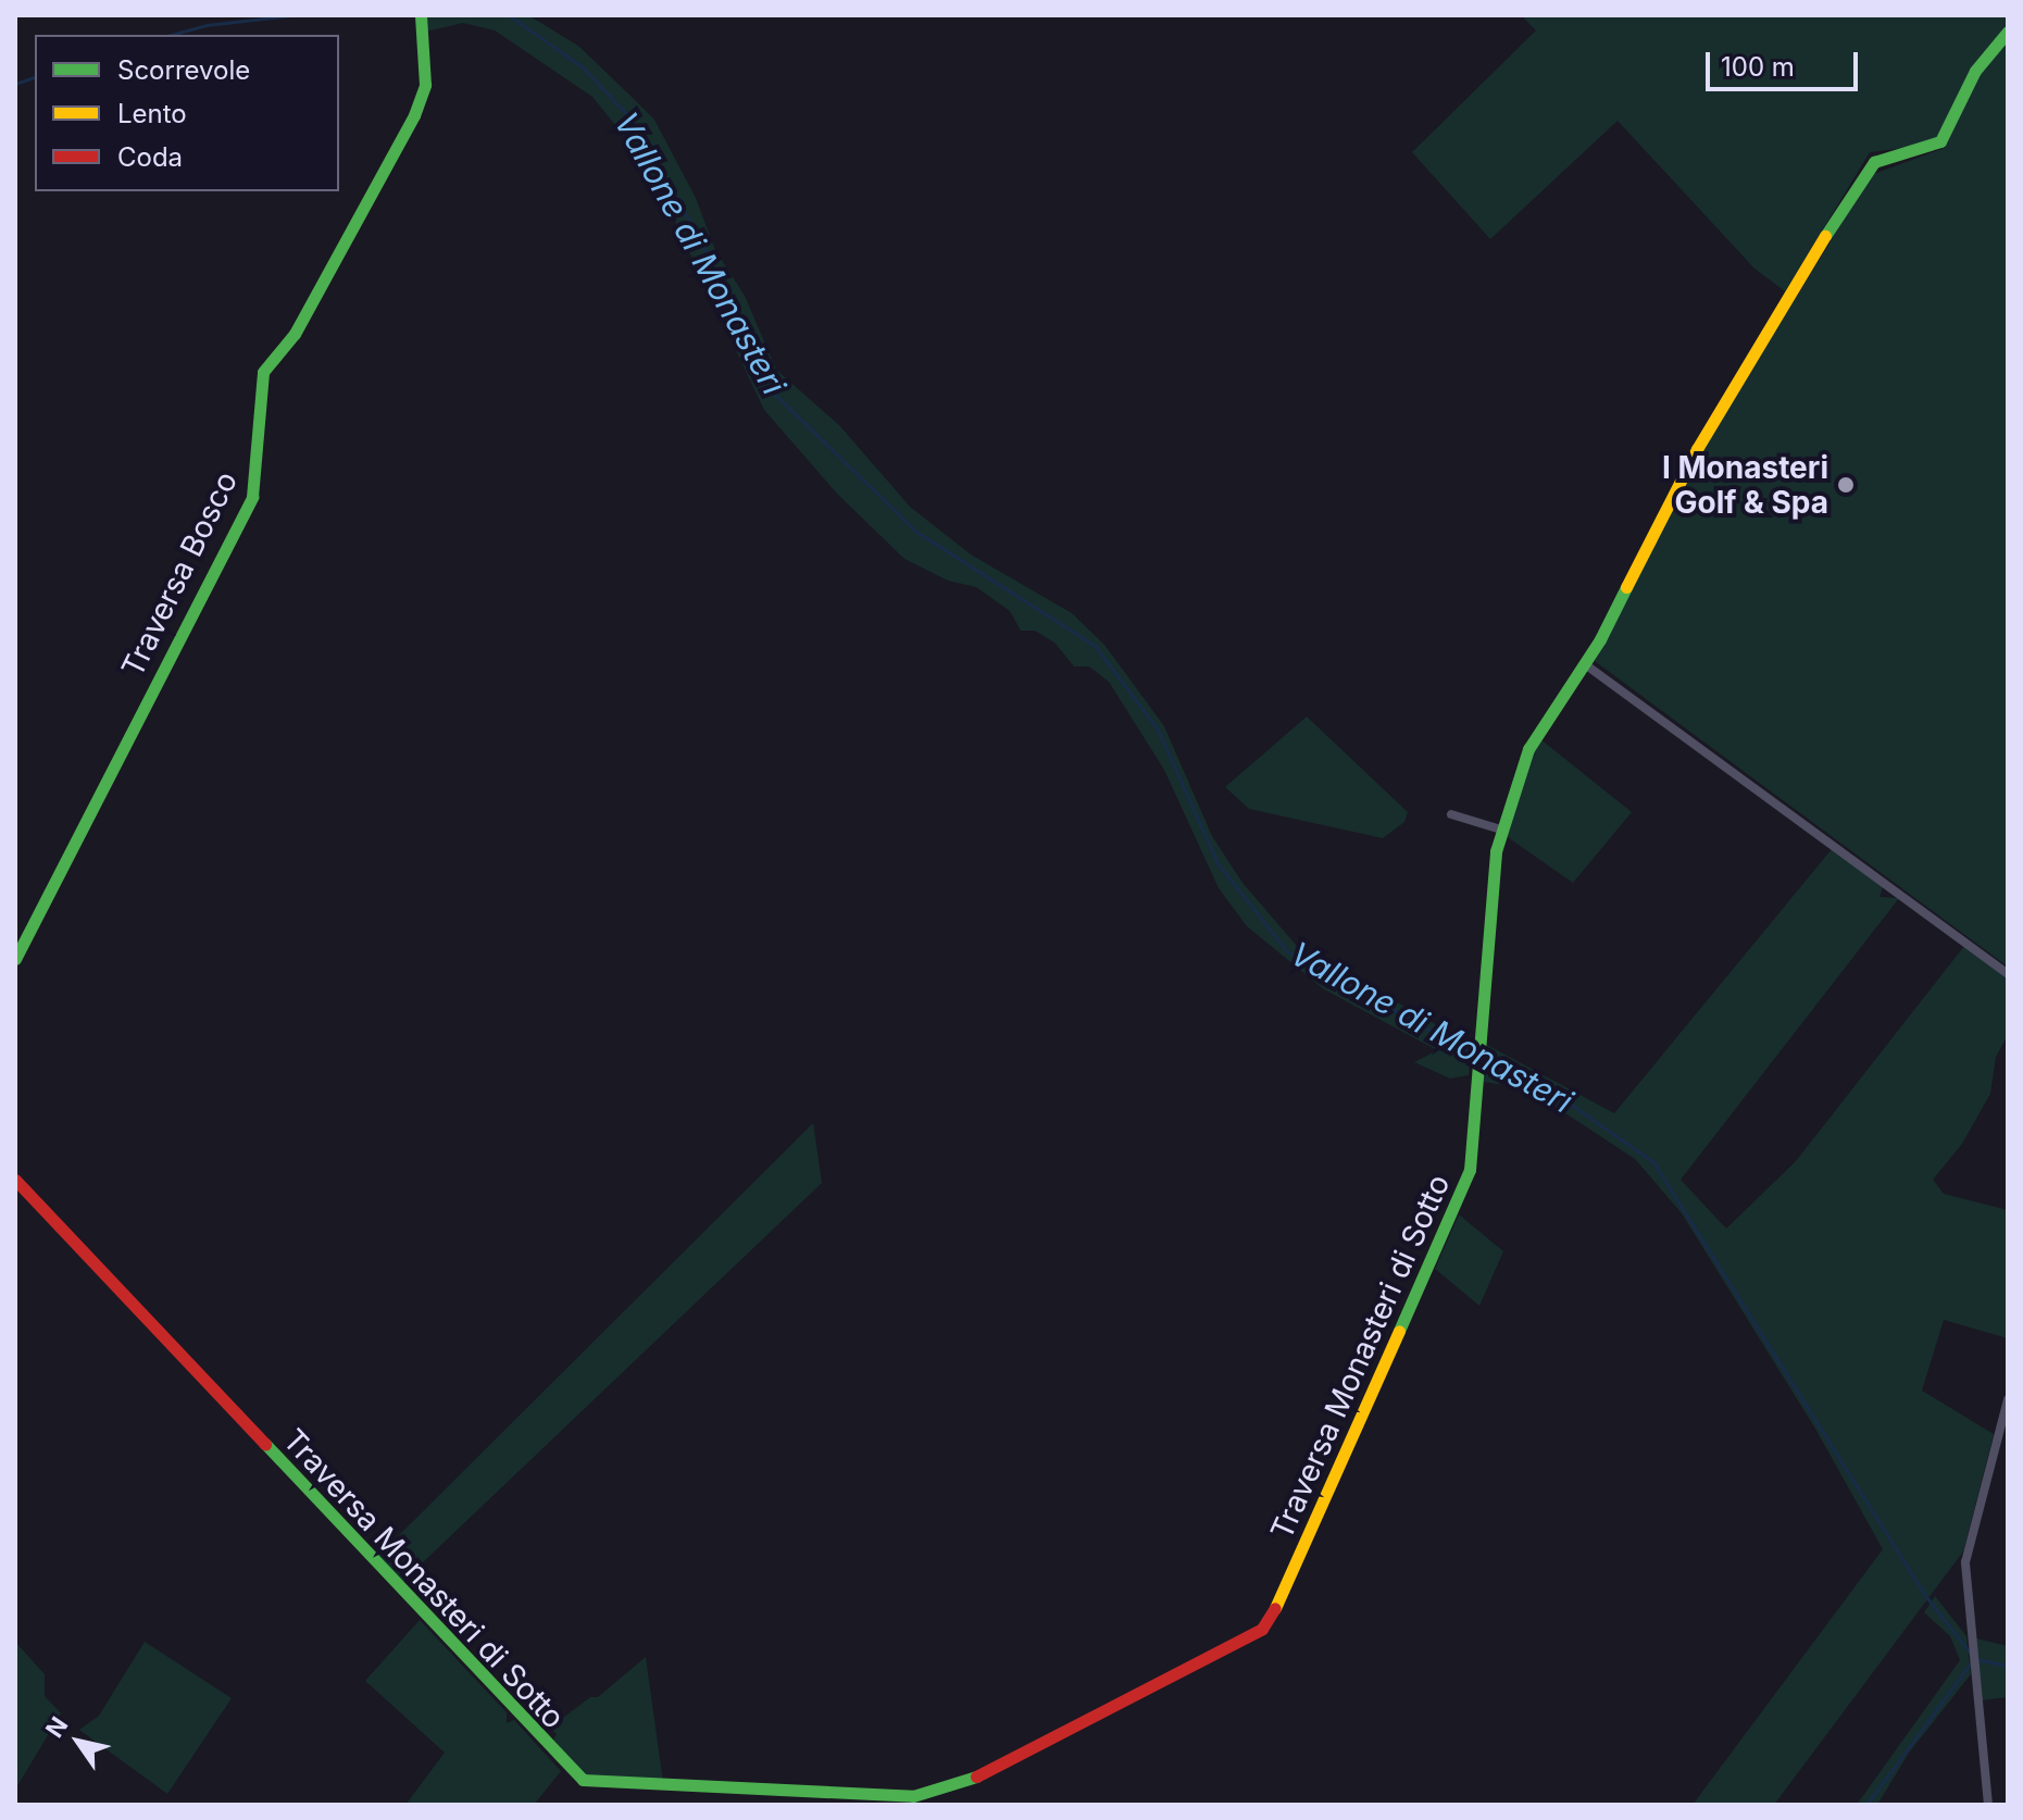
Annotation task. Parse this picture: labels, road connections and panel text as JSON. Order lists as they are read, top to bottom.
{
  "streets": {
    "street": ["Traversa Bosco", "Traversa Monasteri di Sotto"]
  },
  "water": ["Vallone di Monasteri"],
  "places": ["I Monasteri Golf & Spa"],
  "legend": ["Scorrevole", "Lento", "Coda"],
  "scale_bar": "100 m",
  "north": "top left"
}
